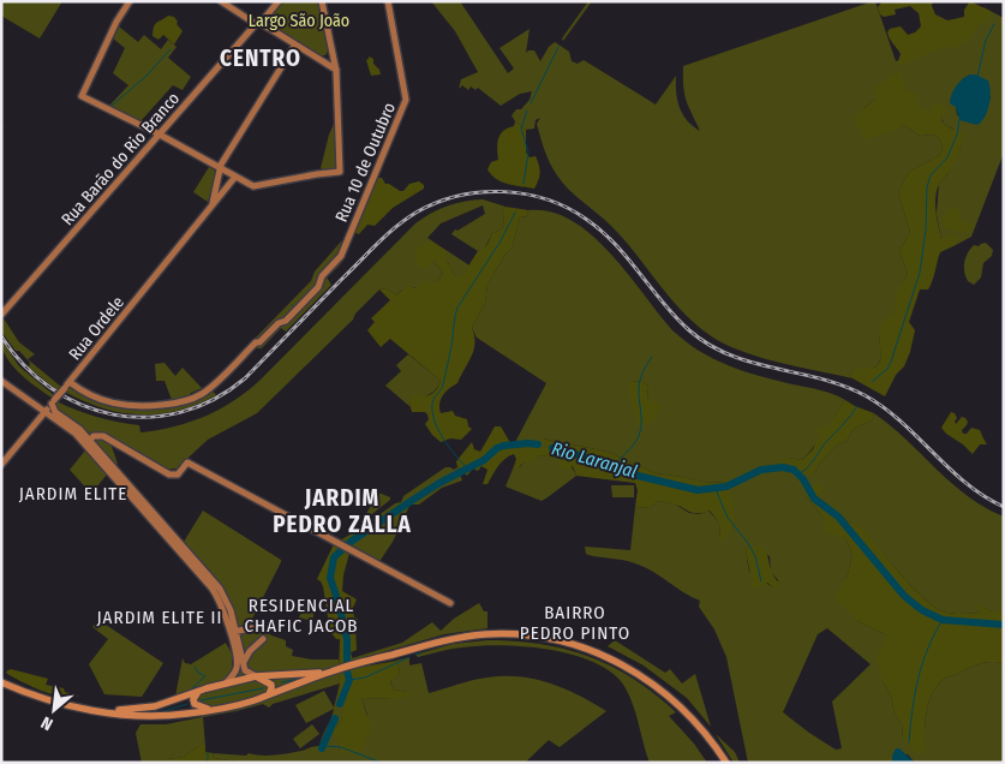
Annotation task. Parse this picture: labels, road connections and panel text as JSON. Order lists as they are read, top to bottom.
{
  "streets": {
    "street": ["Rua Barão do Rio Branco", "Rua 10 de Outubro", "Rua Ordele"]
  },
  "crossings": [
    ["Rua 10 de Outubro", "Rua Ordele"]
  ],
  "districts": [
    "CENTRO",
    "JARDIM ELITE",
    "JARDIM PEDRO ZALLA",
    "RESIDENCIAL CHAFIC JACOB",
    "BAIRRO PEDRO PINTO",
    "JARDIM ELITE II"
  ],
  "water": ["Rio Laranjal"],
  "parks": ["Largo São João"],
  "north": "bottom left"
}
